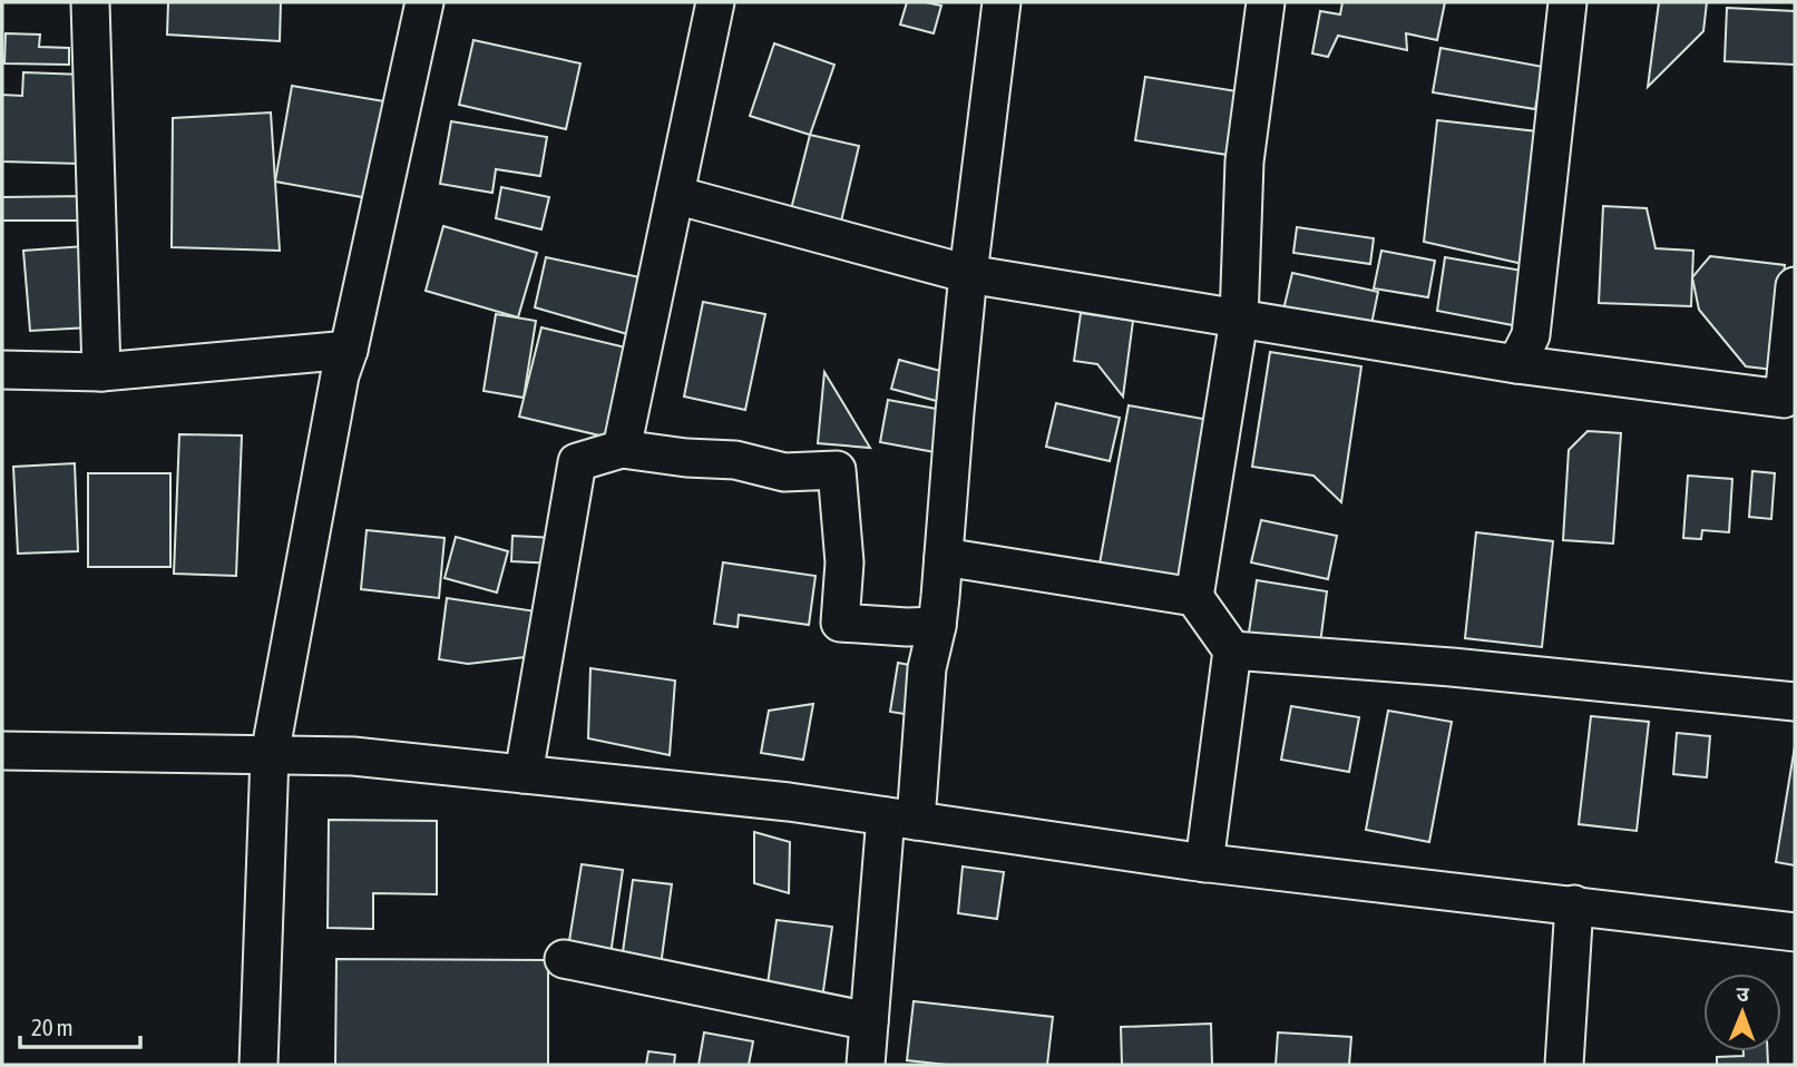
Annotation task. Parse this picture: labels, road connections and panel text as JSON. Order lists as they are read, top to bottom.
{
  "scale_bar": "20 m",
  "north": "top"
}
